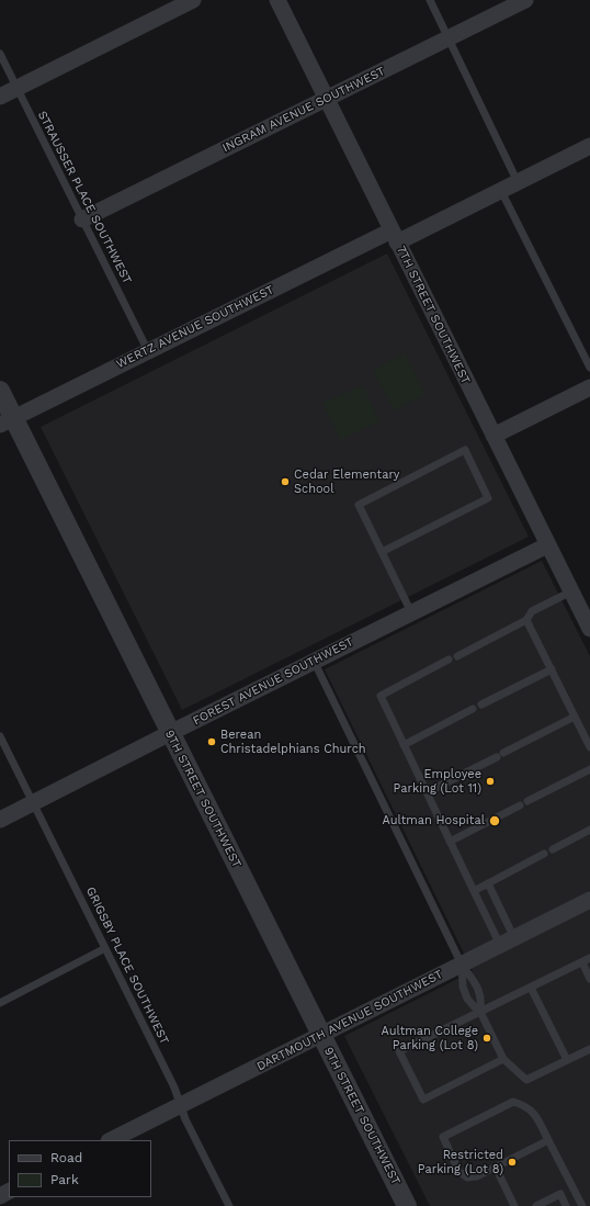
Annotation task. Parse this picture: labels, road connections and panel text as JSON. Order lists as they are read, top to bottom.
{
  "streets": {
    "street": [
      "INGRAM AVENUE SOUTHWEST",
      "7TH STREET SOUTHWEST",
      "WERTZ AVENUE SOUTHWEST",
      "FOREST AVENUE SOUTHWEST",
      "9TH STREET SOUTHWEST",
      "DARTMOUTH AVENUE SOUTHWEST"
    ],
    "lane": ["STRAUSSER PLACE SOUTHWEST", "GRIGSBY PLACE SOUTHWEST"]
  },
  "crossings": [
    ["INGRAM AVENUE SOUTHWEST", "STRAUSSER PLACE SOUTHWEST"],
    ["INGRAM AVENUE SOUTHWEST", "7TH STREET SOUTHWEST"],
    ["STRAUSSER PLACE SOUTHWEST", "WERTZ AVENUE SOUTHWEST"],
    ["7TH STREET SOUTHWEST", "WERTZ AVENUE SOUTHWEST"],
    ["7TH STREET SOUTHWEST", "FOREST AVENUE SOUTHWEST"],
    ["WERTZ AVENUE SOUTHWEST", "9TH STREET SOUTHWEST"],
    ["FOREST AVENUE SOUTHWEST", "9TH STREET SOUTHWEST"],
    ["FOREST AVENUE SOUTHWEST", "GRIGSBY PLACE SOUTHWEST"],
    ["9TH STREET SOUTHWEST", "DARTMOUTH AVENUE SOUTHWEST"],
    ["GRIGSBY PLACE SOUTHWEST", "DARTMOUTH AVENUE SOUTHWEST"]
  ],
  "places": [
    "Cedar Elementary School",
    "Berean Christadelphians Church",
    "Employee Parking (Lot 11)",
    "Aultman Hospital",
    "Aultman College Parking (Lot 8)",
    "Restricted Parking (Lot 8)"
  ],
  "legend": ["Road", "Park"]
}
